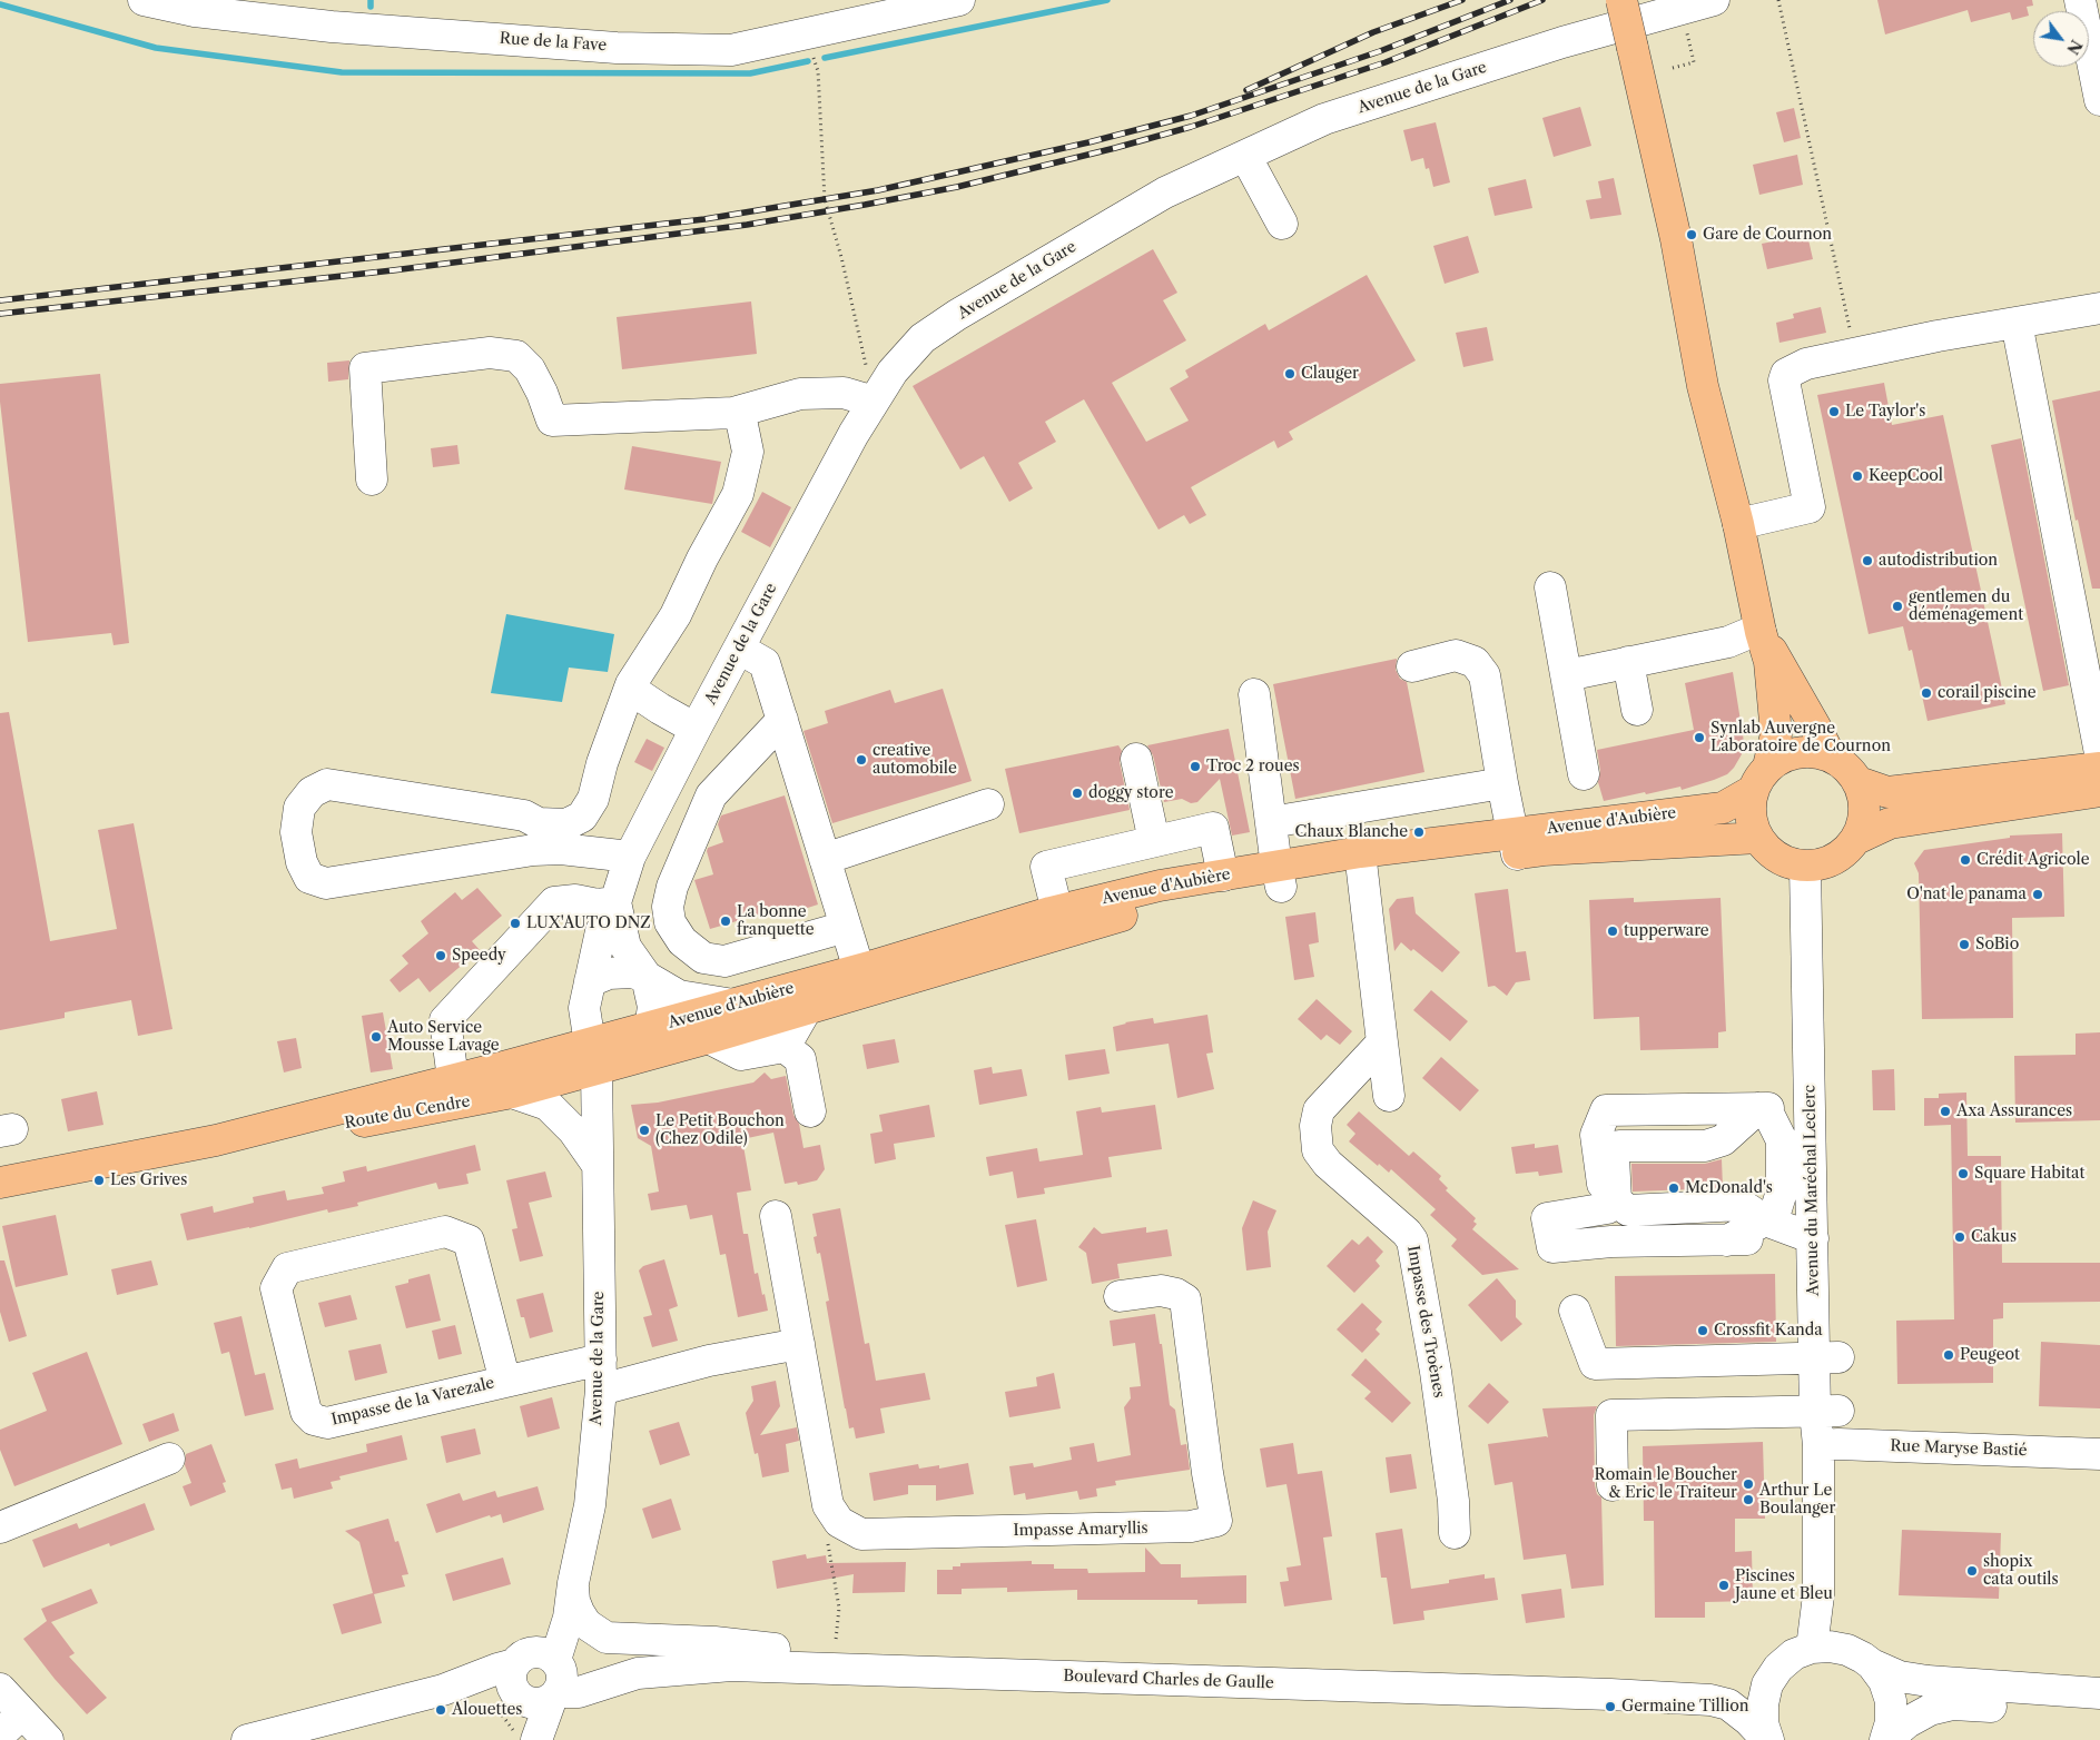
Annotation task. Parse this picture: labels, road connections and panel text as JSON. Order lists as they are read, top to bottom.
{
  "streets": {
    "main road": ["Avenue d'Aubière", "Route du Cendre"],
    "street": [
      "Rue de la Fave",
      "Avenue de la Gare",
      "Avenue du Maréchal Leclerc",
      "Impasse des Troènes",
      "Impasse de la Varezale",
      "Rue Maryse Bastié",
      "Impasse Amaryllis",
      "Boulevard Charles de Gaulle"
    ]
  },
  "crossings": [
    ["Avenue de la Gare", "Avenue d'Aubière"],
    ["Avenue de la Gare", "Route du Cendre"],
    ["Avenue de la Gare", "Impasse de la Varezale"],
    ["Avenue de la Gare", "Boulevard Charles de Gaulle"],
    ["Avenue d'Aubière", "Route du Cendre"],
    ["Avenue d'Aubière", "Avenue du Maréchal Leclerc"],
    ["Avenue du Maréchal Leclerc", "Rue Maryse Bastié"]
  ],
  "places": [
    "Gare de Cournon",
    "Clauger",
    "Le Taylor's",
    "KeepCool",
    "autodistribution",
    "gentlemen du déménagement",
    "corail piscine",
    "Synlab Auvergne Laboratoire de Cournon",
    "creative automobile",
    "Troc 2 roues",
    "doggy store",
    "Chaux Blanche",
    "Crédit Agricole",
    "O'nat le panama",
    "La bonne franquette",
    "LUX'AUTO DNZ",
    "tupperware",
    "SoBio",
    "Speedy",
    "Auto Service Mousse Lavage",
    "Axa Assurances",
    "Le Petit Bouchon (Chez Odile)",
    "Square Habitat",
    "Les Grives",
    "McDonald's",
    "Cakus",
    "Crossfit Kanda",
    "Peugeot",
    "Romain le Boucher & Eric le Traiteur",
    "Arthur Le Boulanger",
    "shopix cata outils",
    "Piscines Jaune et Bleu",
    "Germaine Tillion",
    "Alouettes"
  ],
  "north": "bottom right"
}
